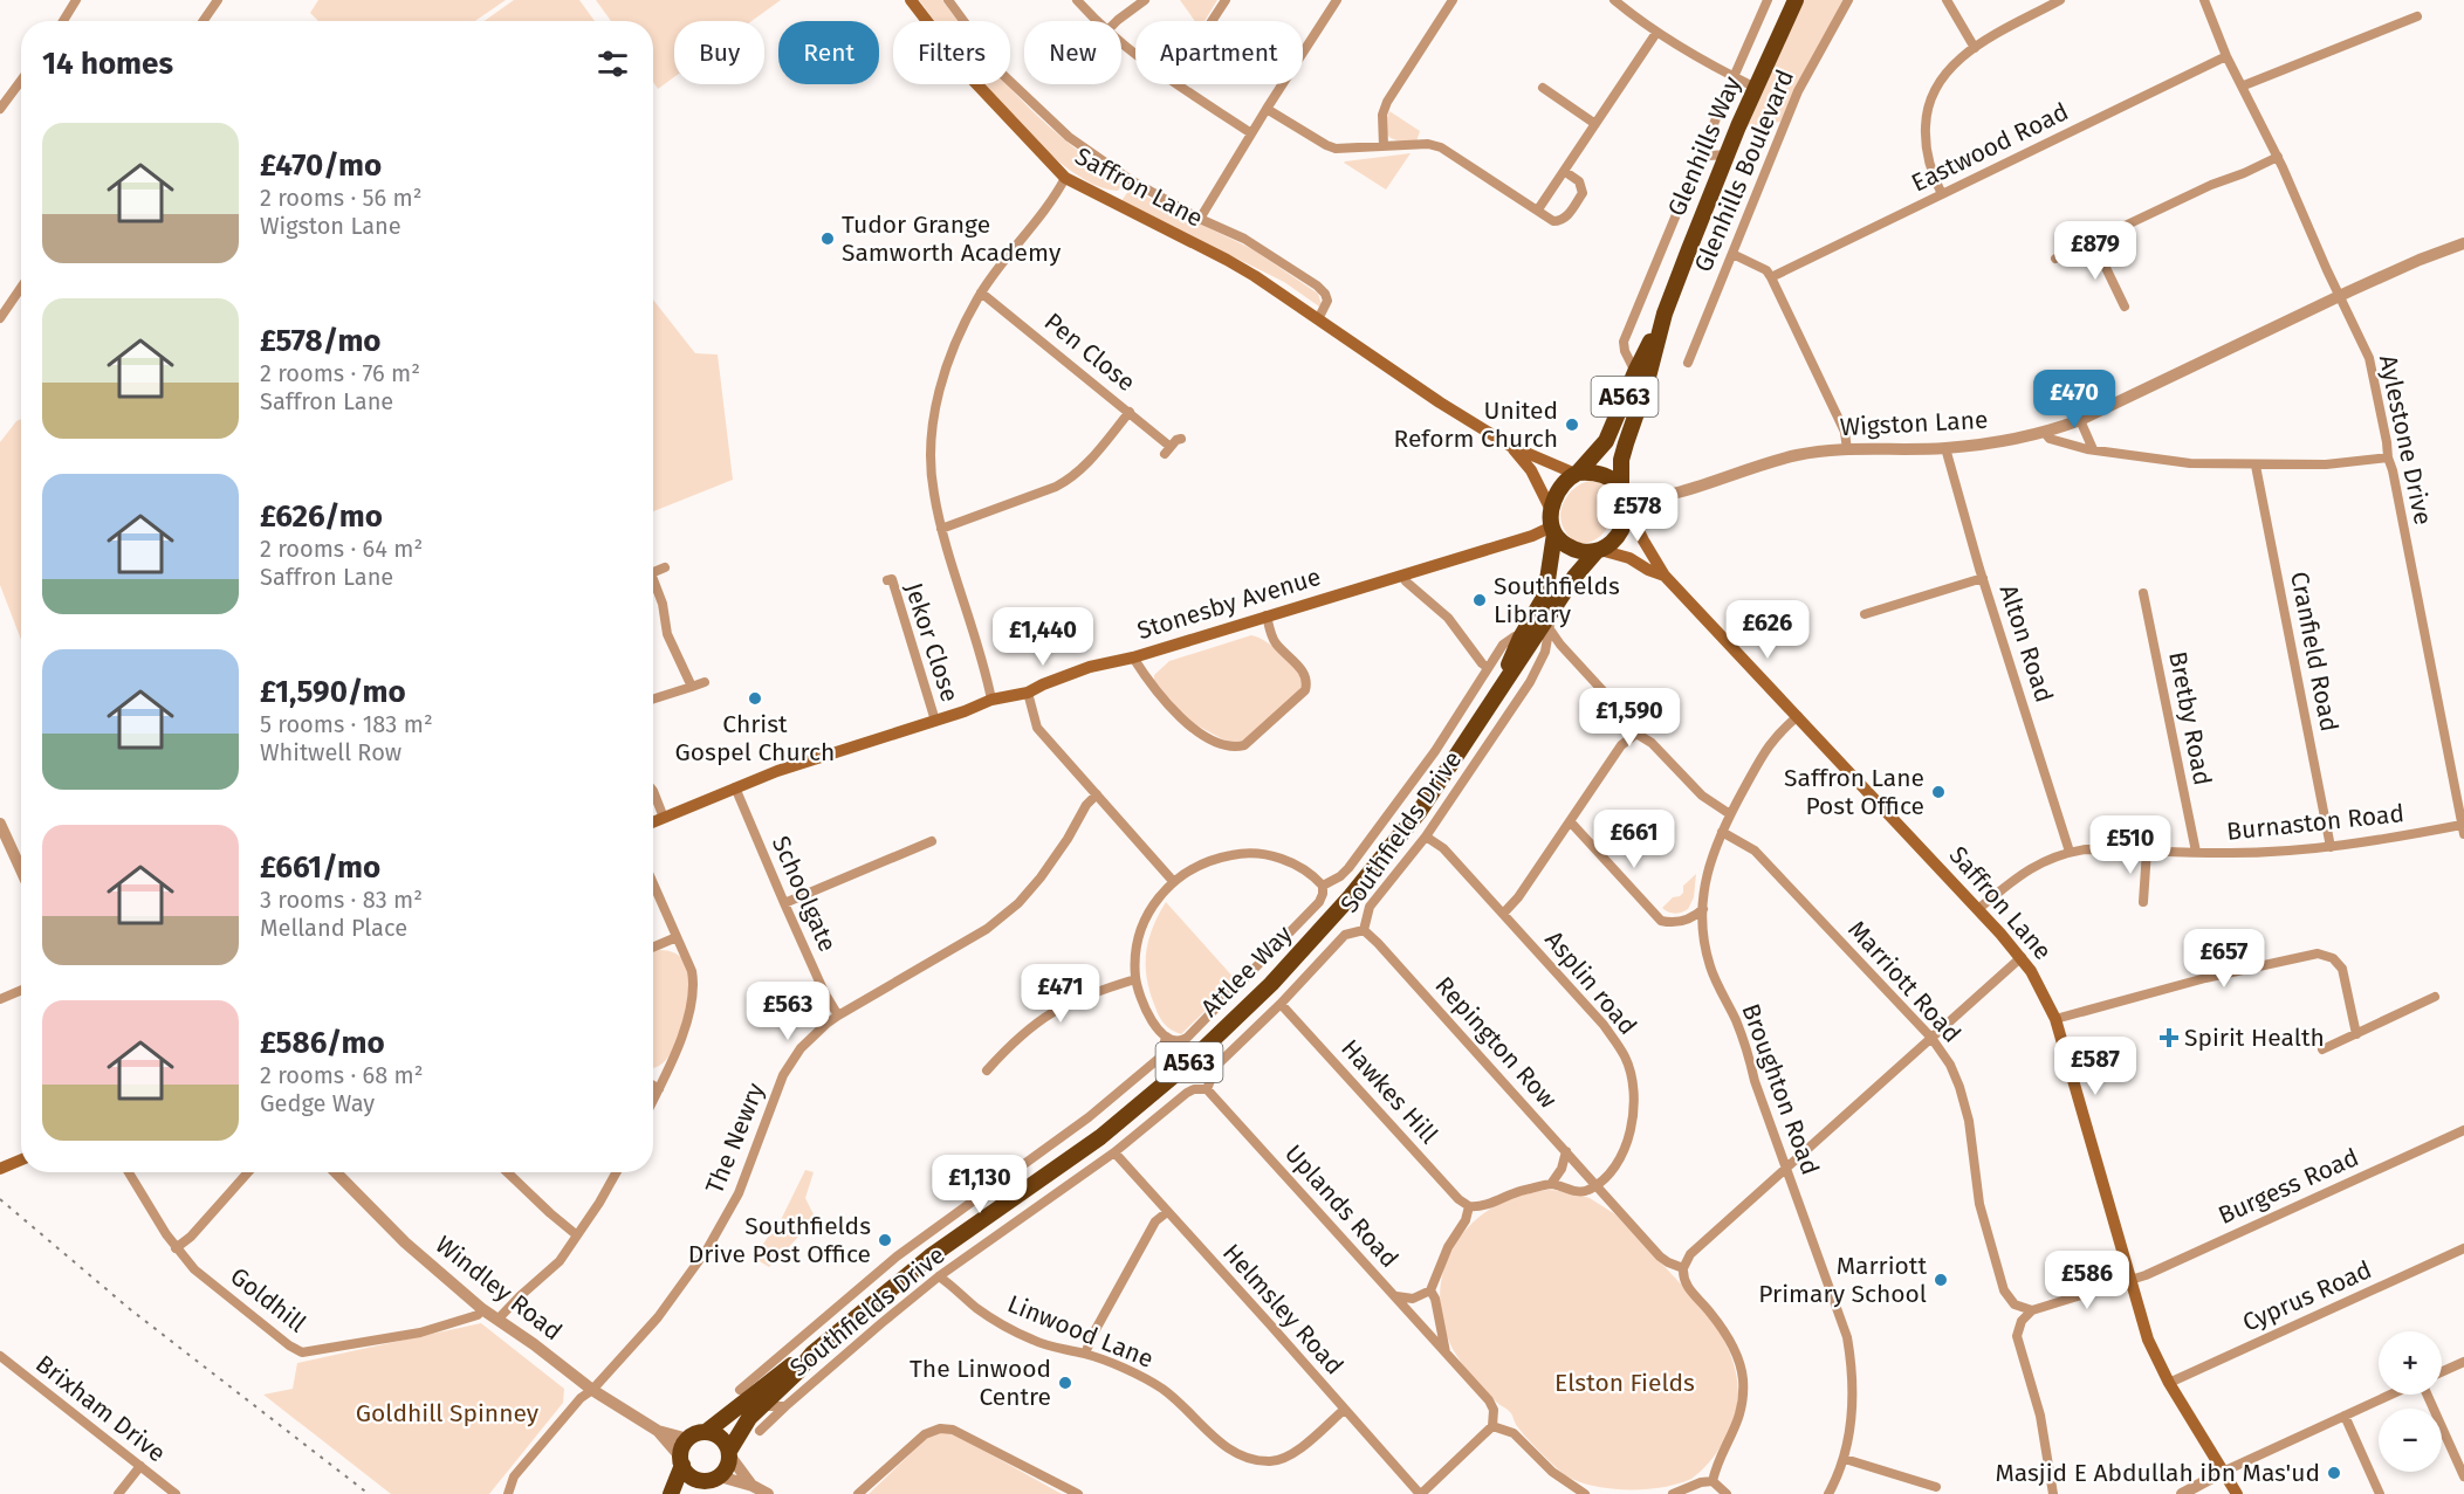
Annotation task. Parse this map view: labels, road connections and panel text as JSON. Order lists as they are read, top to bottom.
{
  "streets": {
    "highway": ["Glenhills Way", "A563", "Attlee Way"],
    "main road": ["Saffron Lane", "Stonesby Avenue"],
    "street": [
      "Eastwood Road",
      "Glenhills Boulevard",
      "Pen Close",
      "Wigston Lane",
      "Aylestone Drive",
      "Jekor Close",
      "Alton Road",
      "Cranfield Road",
      "Bretby Road",
      "Burnaston Road",
      "Southfields Drive",
      "Schoolgate",
      "Marriott Road",
      "Asplin road",
      "Repington Row",
      "Broughton Road",
      "Hawkes Hill",
      "The Newry",
      "Burgess Road",
      "Uplands Road",
      "Windley Road",
      "Cyprus Road",
      "Goldhill",
      "Helmsley Road",
      "Linwood Lane",
      "Brixham Drive"
    ]
  },
  "crossings": [
    ["Glenhills Way", "Glenhills Boulevard"],
    ["Glenhills Way", "Saffron Lane"],
    ["Glenhills Way", "A563"],
    ["Glenhills Way", "Wigston Lane"],
    ["Glenhills Way", "Stonesby Avenue"],
    ["Glenhills Way", "Attlee Way"],
    ["Eastwood Road", "Aylestone Drive"],
    ["Saffron Lane", "A563"],
    ["Saffron Lane", "Wigston Lane"],
    ["Saffron Lane", "Stonesby Avenue"],
    ["Saffron Lane", "Burnaston Road"],
    ["Saffron Lane", "Attlee Way"],
    ["Saffron Lane", "Broughton Road"],
    ["Saffron Lane", "Burgess Road"],
    ["Saffron Lane", "Cyprus Road"],
    ["A563", "Wigston Lane"],
    ["A563", "Stonesby Avenue"],
    ["A563", "Attlee Way"],
    ["Wigston Lane", "Aylestone Drive"],
    ["Wigston Lane", "Stonesby Avenue"],
    ["Wigston Lane", "Alton Road"],
    ["Wigston Lane", "Attlee Way"],
    ["Aylestone Drive", "Burnaston Road"],
    ["Stonesby Avenue", "Jekor Close"],
    ["Stonesby Avenue", "Schoolgate"],
    ["Stonesby Avenue", "Attlee Way"],
    ["Alton Road", "Burnaston Road"],
    ["Cranfield Road", "Burnaston Road"],
    ["Bretby Road", "Burnaston Road"],
    ["Southfields Drive", "Attlee Way"],
    ["Southfields Drive", "Asplin road"],
    ["Southfields Drive", "Repington Row"],
    ["Southfields Drive", "Hawkes Hill"],
    ["Southfields Drive", "Uplands Road"],
    ["Southfields Drive", "Helmsley Road"],
    ["Southfields Drive", "Linwood Lane"],
    ["Schoolgate", "The Newry"],
    ["Attlee Way", "Windley Road"],
    ["Marriott Road", "Broughton Road"],
    ["Marriott Road", "Burgess Road"],
    ["Asplin road", "Repington Row"],
    ["The Newry", "Windley Road"],
    ["Windley Road", "Goldhill"],
    ["Helmsley Road", "Linwood Lane"]
  ],
  "parks": ["Elston Fields", "Goldhill Spinney"],
  "places": {
    "other": [
      "Tudor Grange Samworth Academy",
      "United Reform Church",
      "Southfields Library",
      "Christ Gospel Church",
      "Saffron Lane Post Office",
      "Southfields Drive Post Office",
      "Marriott Primary School",
      "The Linwood Centre",
      "Masjid E Abdullah ibn Mas'ud"
    ],
    "health": ["Spirit Health"]
  },
  "page": {
    "chip": [
      "Buy",
      "Rent",
      "Filters",
      "New",
      "Apartment"
    ],
    "heading": "14 homes",
    "list": [
      {
        "name": "£470/mo",
        "note": "2 rooms · 56 m² · Wigston Lane"
      },
      {
        "name": "£578/mo",
        "note": "2 rooms · 76 m² · Saffron Lane"
      },
      {
        "name": "£626/mo",
        "note": "2 rooms · 64 m² · Saffron Lane"
      },
      {
        "name": "£1,590/mo",
        "note": "5 rooms · 183 m² · Whitwell Row"
      },
      {
        "name": "£661/mo",
        "note": "3 rooms · 83 m² · Melland Place"
      },
      {
        "name": "£586/mo",
        "note": "2 rooms · 68 m² · Gedge Way"
      }
    ],
    "price": [
      "£879",
      "£470",
      "£578",
      "£626",
      "£1,440",
      "£1,590",
      "£661",
      "£510",
      "£657",
      "£471",
      "£563",
      "£587",
      "£1,130",
      "£586"
    ],
    "map_buttons": ["+", "−"]
  }
}
